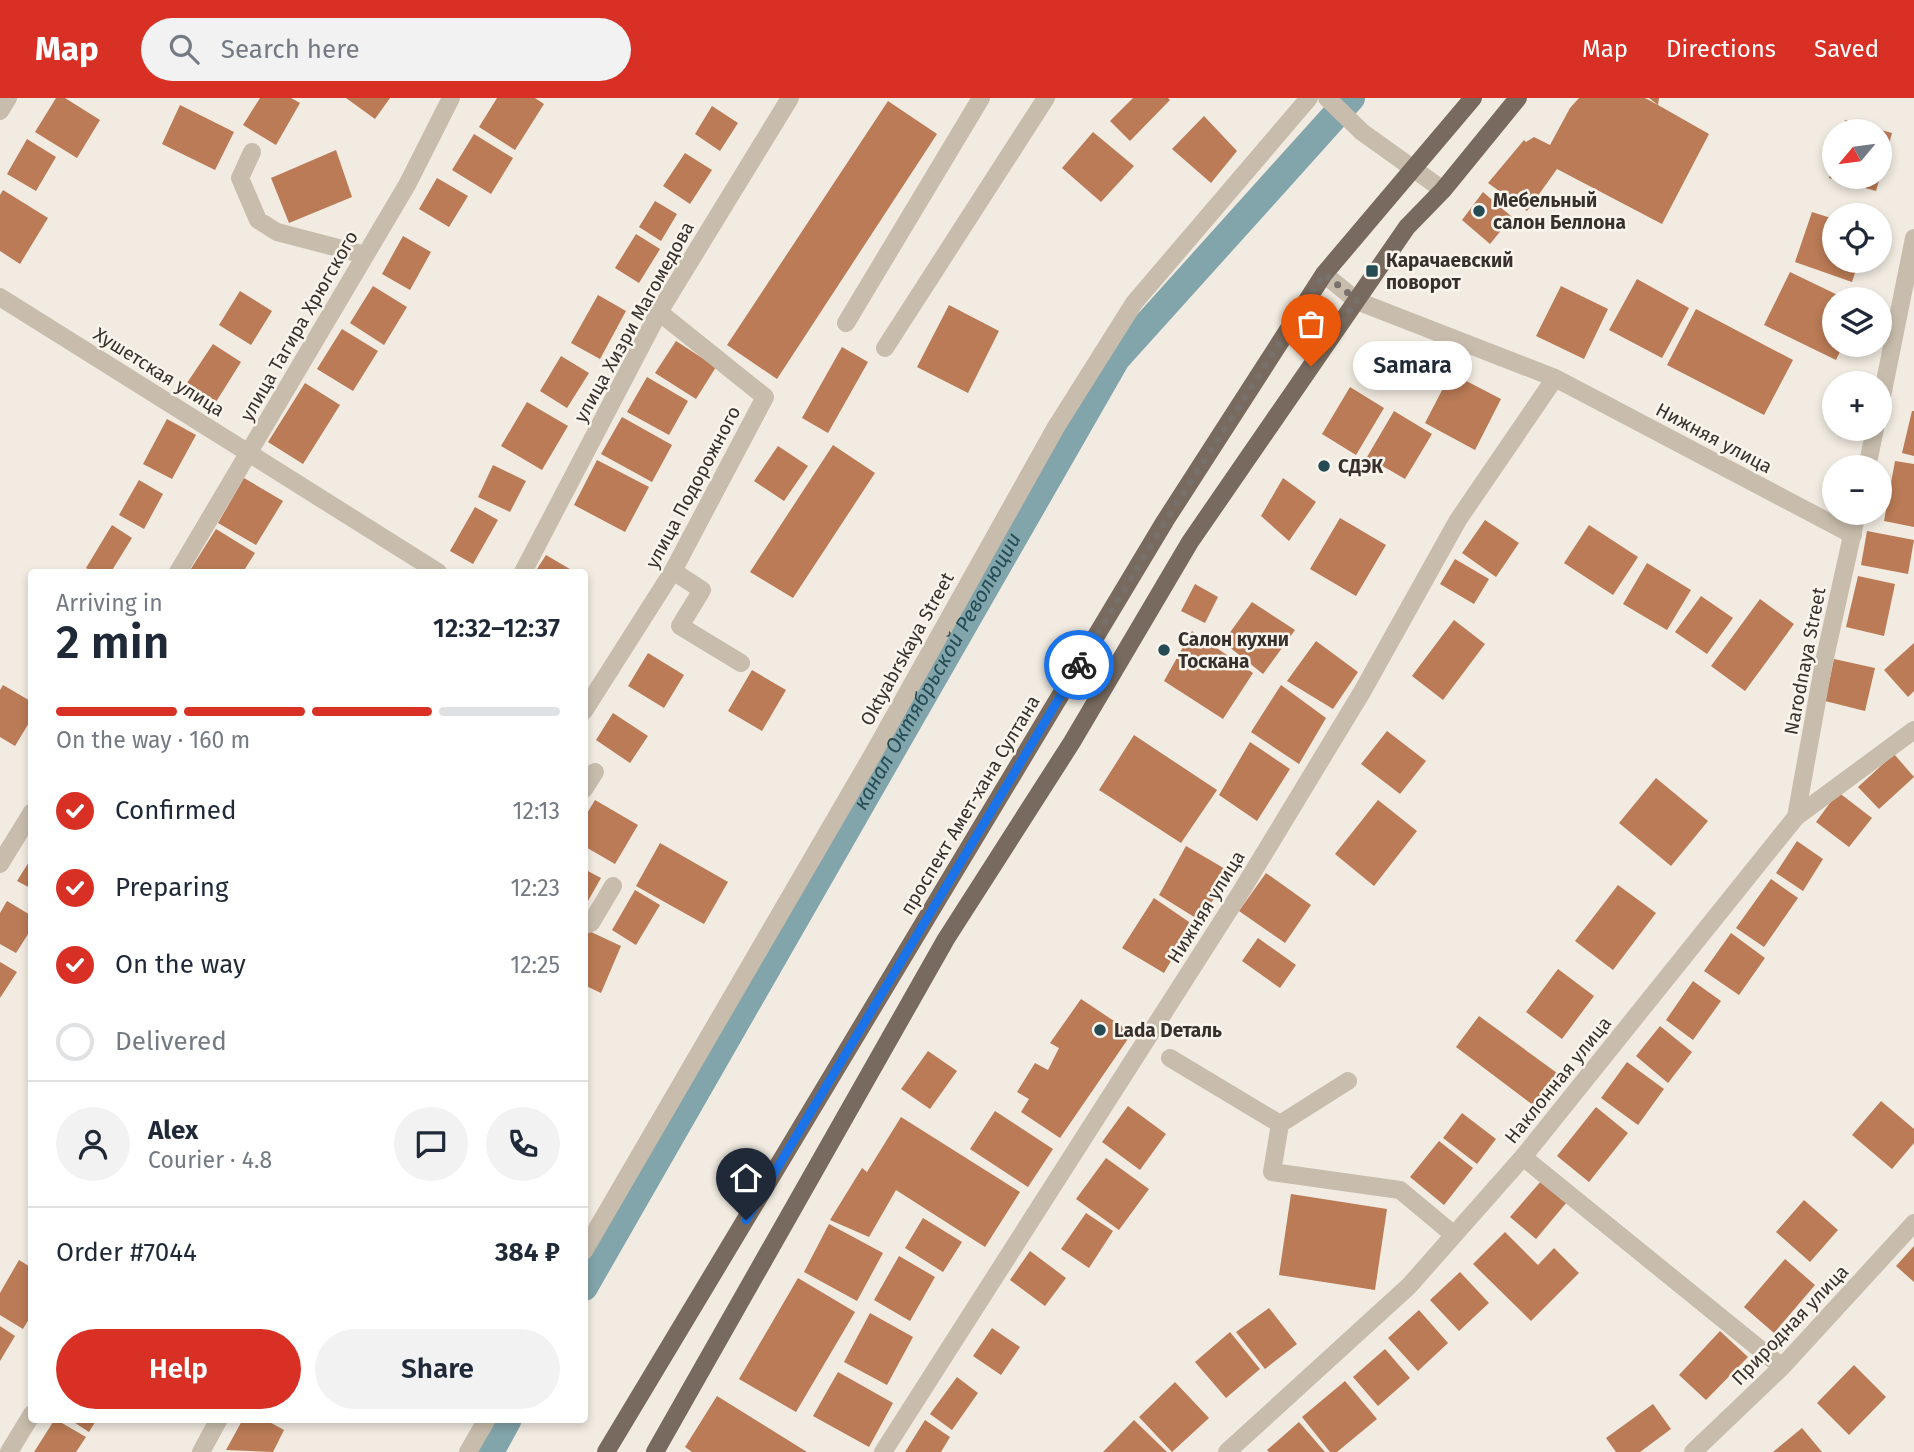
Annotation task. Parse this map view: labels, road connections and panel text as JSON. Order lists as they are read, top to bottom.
{
  "streets": {
    "main road": ["проспект Амет-хана Султана"],
    "street": [
      "улица Хизри Магомедова",
      "улица Тагира Хрюгского",
      "Хушетская улица",
      "Нижняя улица",
      "улица Подорожного",
      "Oktyabrskaya Street",
      "Narodnaya Street",
      "Наклонная улица",
      "Природная улица"
    ]
  },
  "crossings": [
    ["улица Хизри Магомедова", "улица Подорожного"],
    ["улица Тагира Хрюгского", "Хушетская улица"],
    ["Нижняя улица", "Narodnaya Street"],
    ["Нижняя улица", "проспект Амет-хана Султана"],
    ["Narodnaya Street", "Наклонная улица"]
  ],
  "water": ["канал Октябрьской Революции"],
  "places": {
    "other": [
      "Мебельный салон Беллона",
      "Samara",
      "СДЭК",
      "Салон кухни Тоскана",
      "Lada Dеталь"
    ],
    "transit": ["Карачаевский поворот"]
  },
  "north": "bottom left",
  "page": {
    "header": "Map",
    "search": "Search here",
    "nav": ["Map", "Directions", "Saved"],
    "map_buttons": ["+", "−"],
    "bubble": "Samara",
    "heading": ["2 min", "Arriving in", "12:32–12:37"],
    "panel": [
      "Alex",
      "Courier · 4.8",
      "Order #7044",
      "384 ₽"
    ],
    "bar": "On the way · 160 m",
    "list": [
      ["Confirmed", "12:13"],
      ["Preparing", "12:23"],
      ["On the way", "12:25"],
      "Delivered"
    ],
    "buttons": ["Help", "Share"]
  }
}
